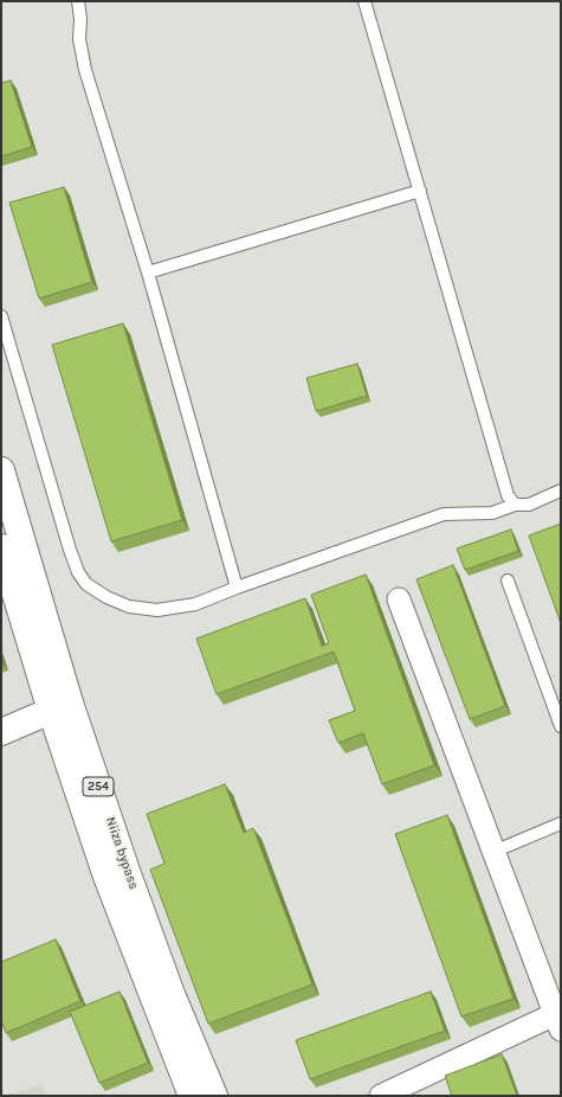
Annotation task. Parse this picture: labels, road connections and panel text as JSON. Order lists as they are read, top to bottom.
{
  "streets": {
    "main road": ["254", "Niiza bypass"]
  }
}
